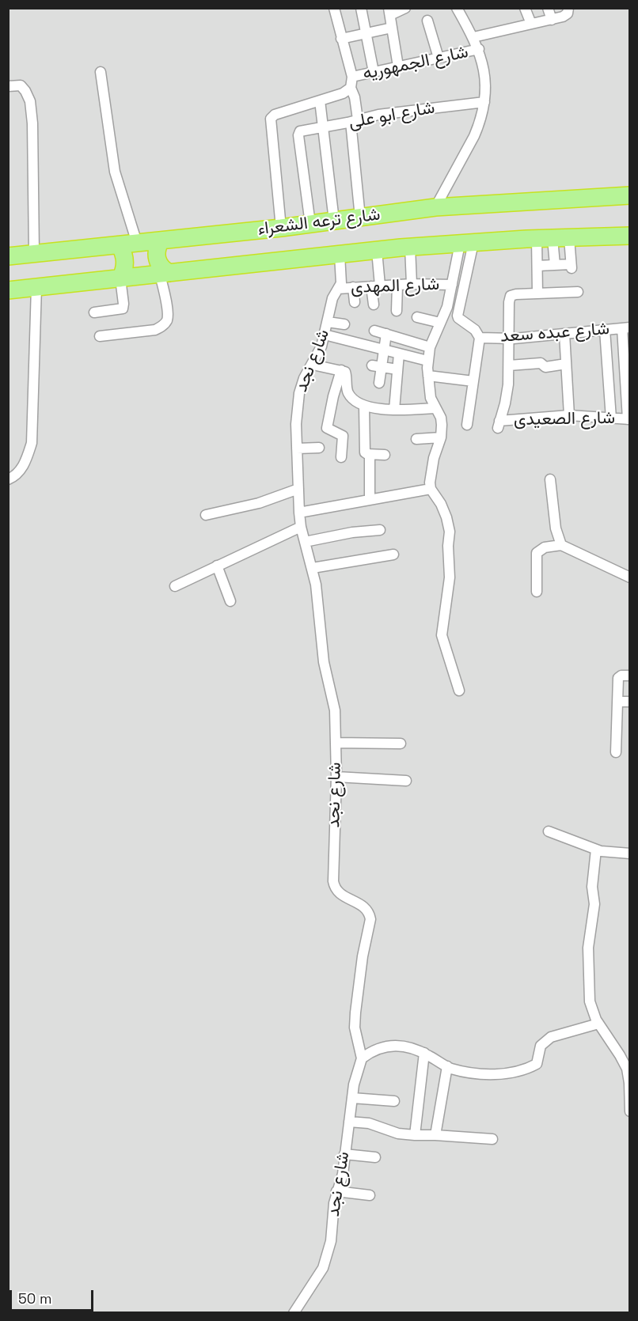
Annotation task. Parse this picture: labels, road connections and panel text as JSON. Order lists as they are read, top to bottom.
{
  "streets": {
    "highway": ["شارع ترعه الشعراء"],
    "street": [
      "شارع الجمهوريه",
      "شارع ابو على",
      "شارع المهدى",
      "شارع عبده سعد",
      "شارع نجد",
      "شارع الصعيدى"
    ]
  },
  "crossings": [
    ["شارع ابو على", "شارع ترعه الشعراء"],
    ["شارع ترعه الشعراء", "شارع نجد"],
    ["شارع المهدى", "شارع نجد"]
  ],
  "scale_bar": "50 m"
}
